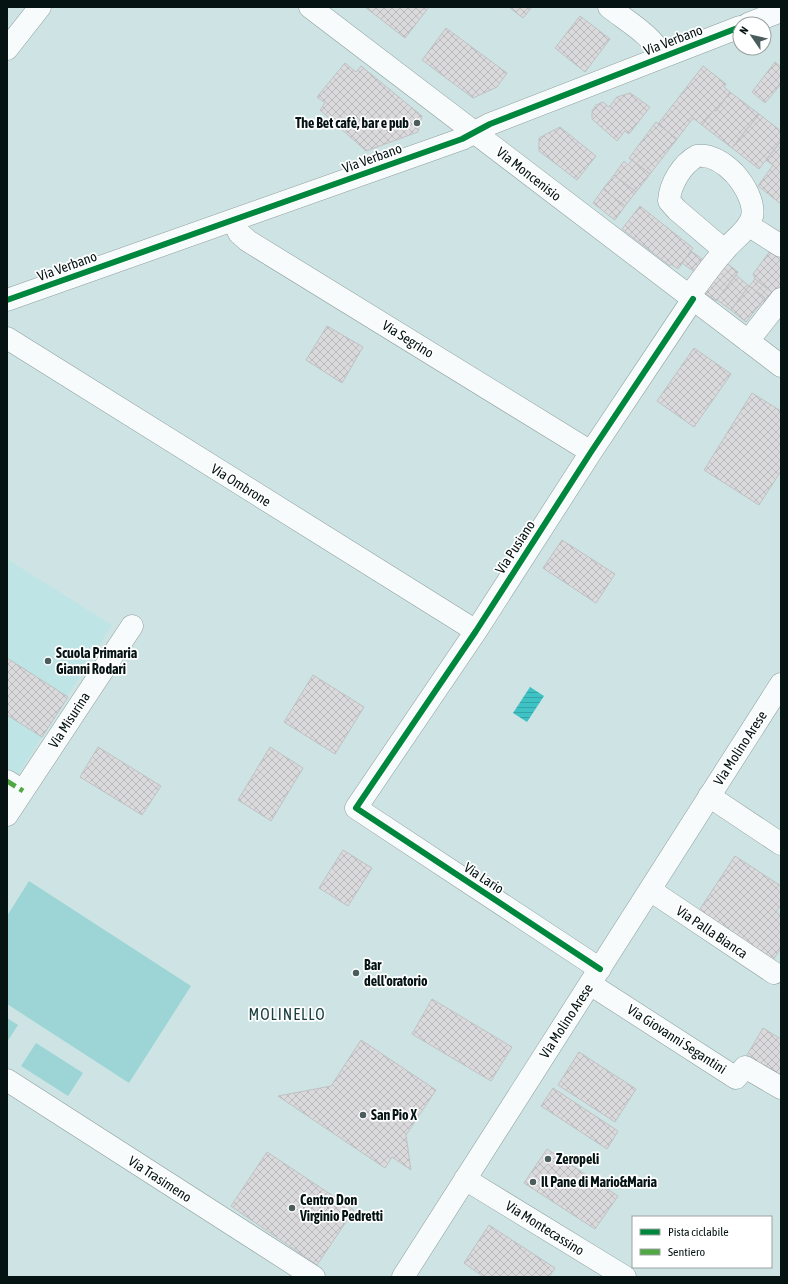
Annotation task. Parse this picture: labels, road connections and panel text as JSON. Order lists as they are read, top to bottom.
{
  "streets": {
    "street": [
      "Via Verbano",
      "Via Moncenisio",
      "Via Segrino",
      "Via Ombrone",
      "Via Pusiano",
      "Via Misurina",
      "Via Molino Arese",
      "Via Lario",
      "Via Palla Bianca",
      "Via Giovanni Segantini",
      "Via Trasimeno",
      "Via Montecassino"
    ]
  },
  "crossings": [
    ["Via Verbano", "Via Moncenisio"],
    ["Via Verbano", "Via Segrino"],
    ["Via Moncenisio", "Via Pusiano"],
    ["Via Segrino", "Via Pusiano"],
    ["Via Ombrone", "Via Pusiano"],
    ["Via Pusiano", "Via Lario"],
    ["Via Molino Arese", "Via Lario"],
    ["Via Molino Arese", "Via Palla Bianca"],
    ["Via Molino Arese", "Via Giovanni Segantini"],
    ["Via Molino Arese", "Via Montecassino"],
    ["Via Lario", "Via Giovanni Segantini"]
  ],
  "districts": ["MOLINELLO"],
  "places": [
    "The Bet cafè, bar e pub",
    "Scuola Primaria Gianni Rodari",
    "Bar dell'oratorio",
    "San Pio X",
    "Zeropeli",
    "Il Pane di Mario&Maria",
    "Centro Don Virginio Pedretti"
  ],
  "legend": ["Pista ciclabile", "Sentiero"],
  "north": "top left"
}
